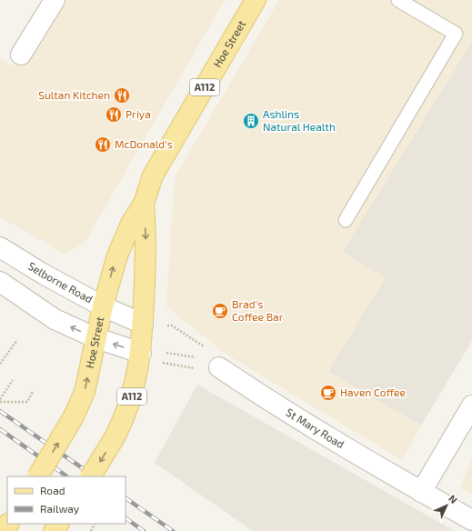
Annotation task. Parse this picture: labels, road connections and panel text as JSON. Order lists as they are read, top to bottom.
{
  "streets": {
    "main road": ["Hoe Street", "A112"],
    "street": ["Selborne Road", "St Mary Road"]
  },
  "crossings": [
    ["Hoe Street", "Selborne Road"]
  ],
  "places": {
    "restaurant": ["Sultan Kitchen", "Priya", "McDonald's"],
    "building": ["Ashlins Natural Health"],
    "cafe": ["Brad's Coffee Bar", "Haven Coffee"]
  },
  "legend": ["Road", "Railway"],
  "north": "top right"
}
